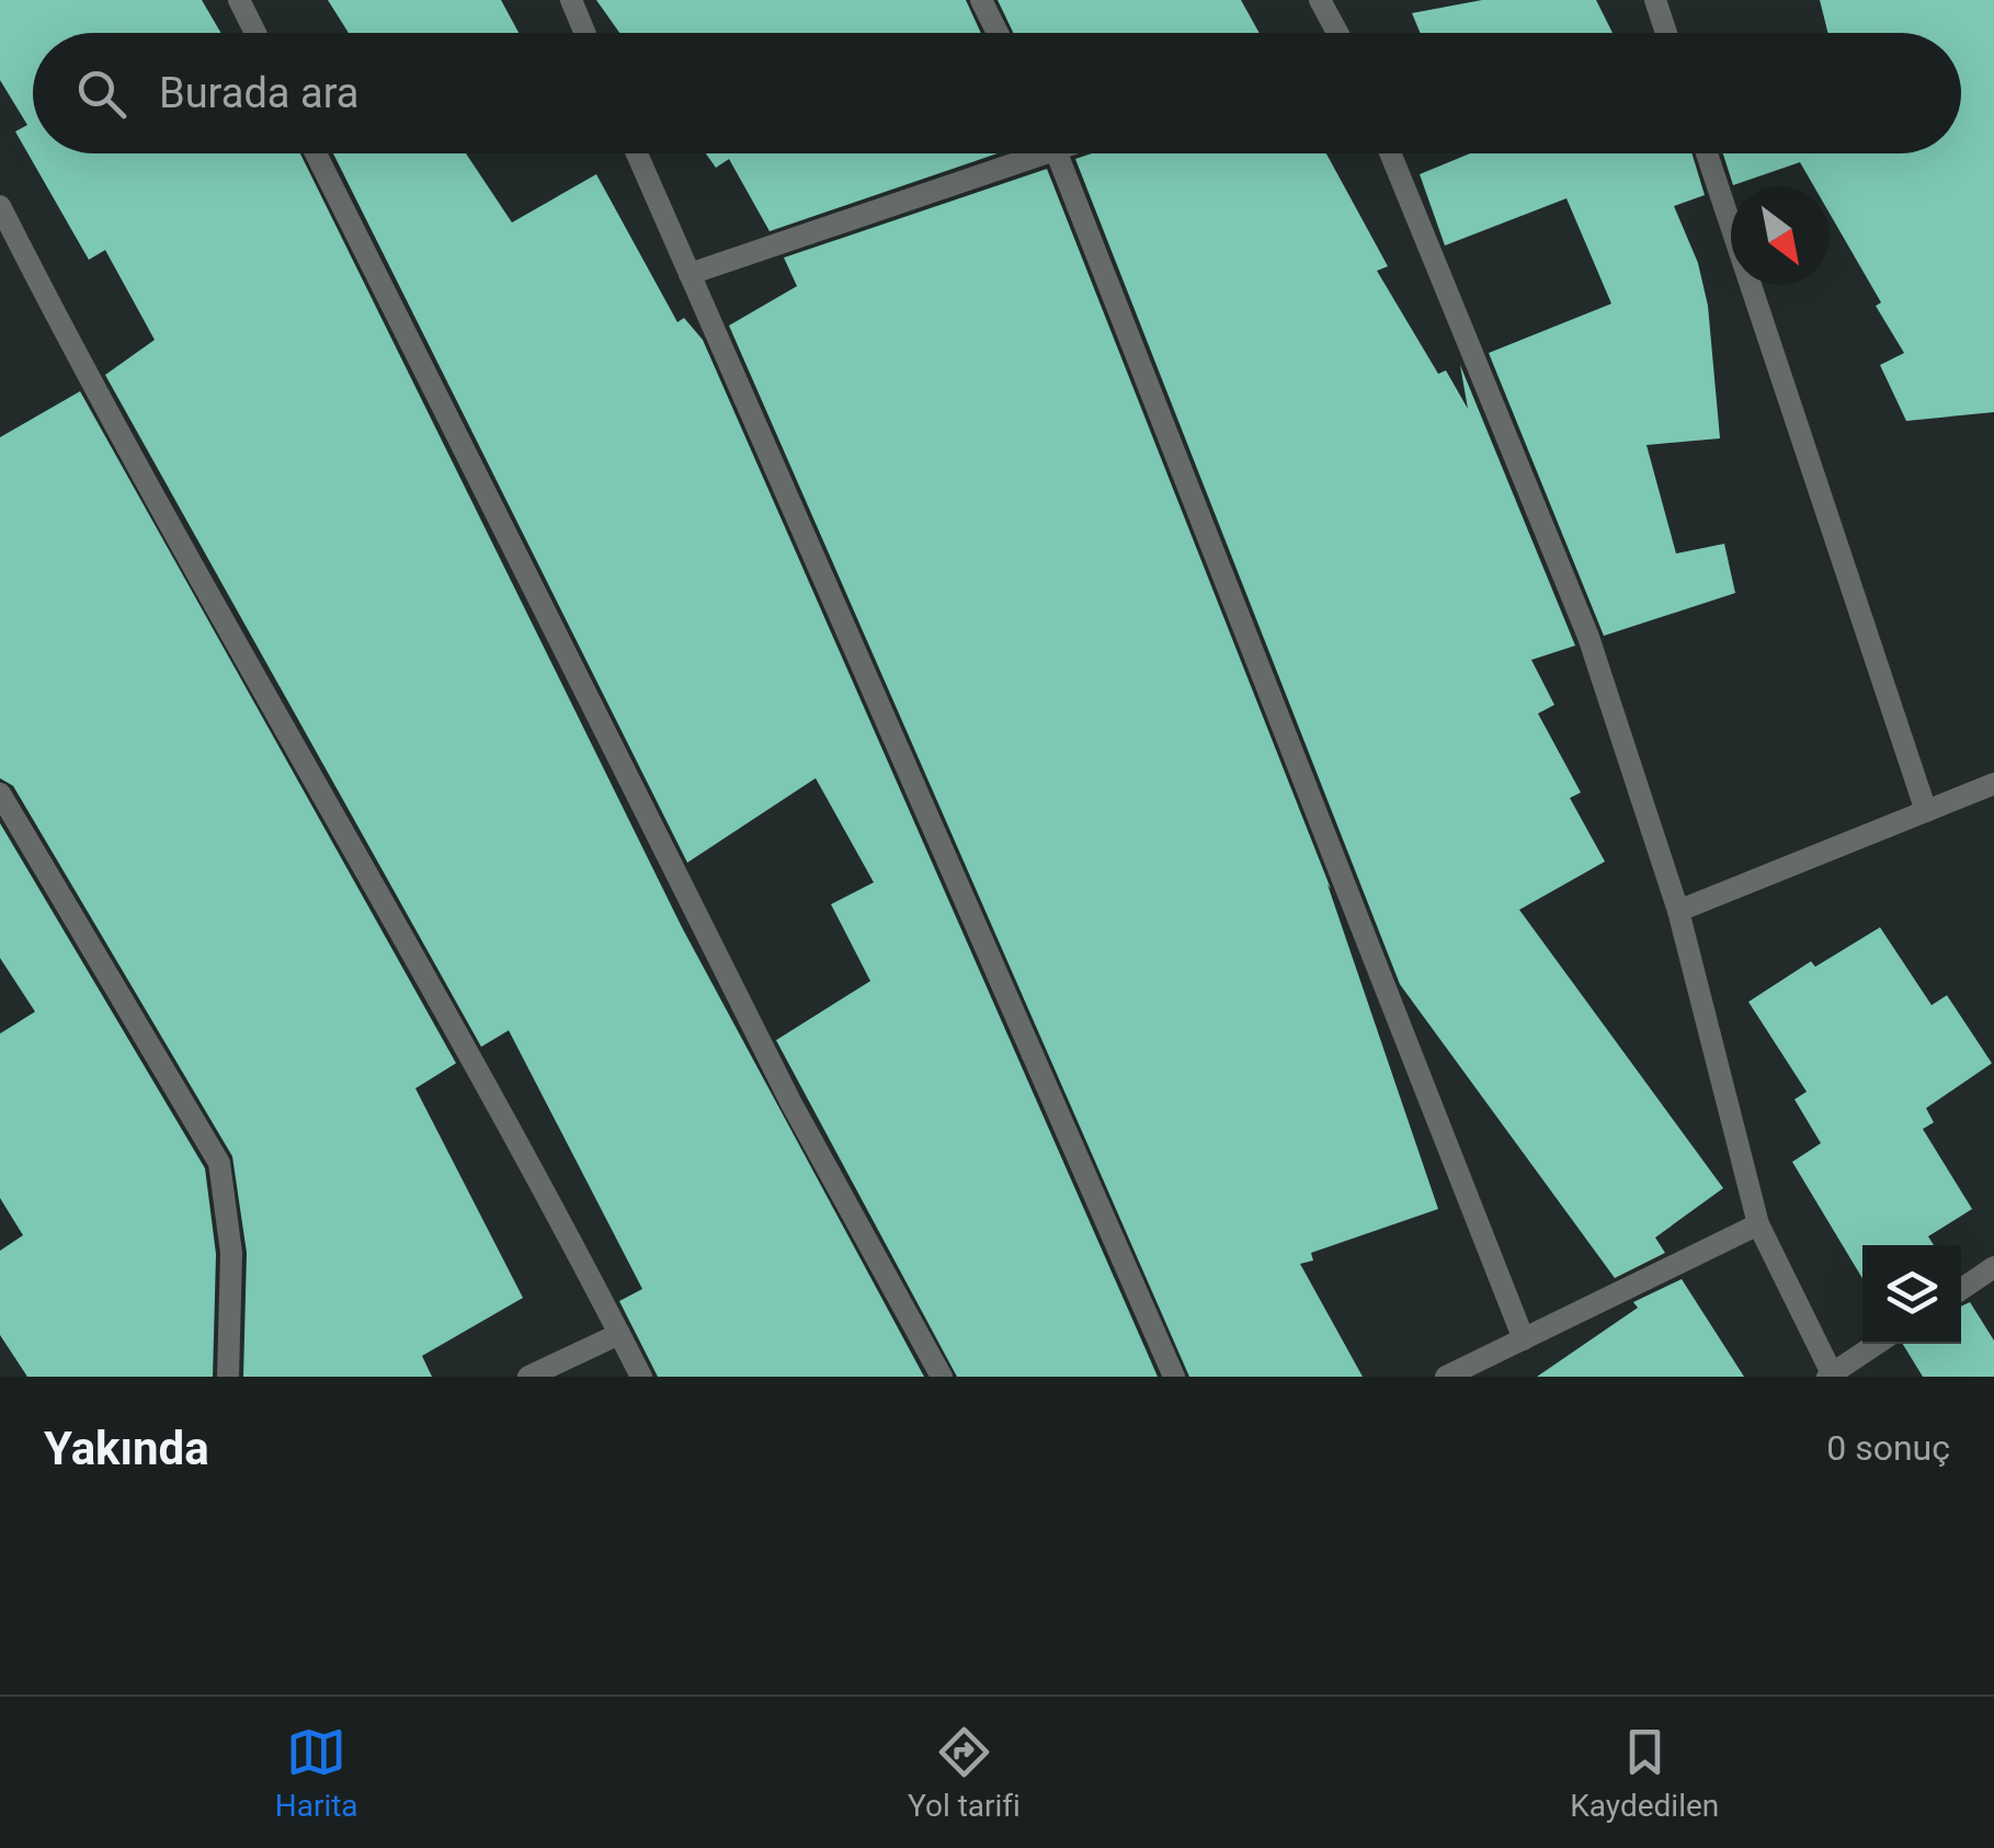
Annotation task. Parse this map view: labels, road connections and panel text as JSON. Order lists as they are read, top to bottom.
{
  "north": "bottom right",
  "page": {
    "search": "Burada ara",
    "heading": ["Yakında", "0 sonuç"],
    "nav": ["Harita", "Yol tarifi", "Kaydedilen"]
  }
}
